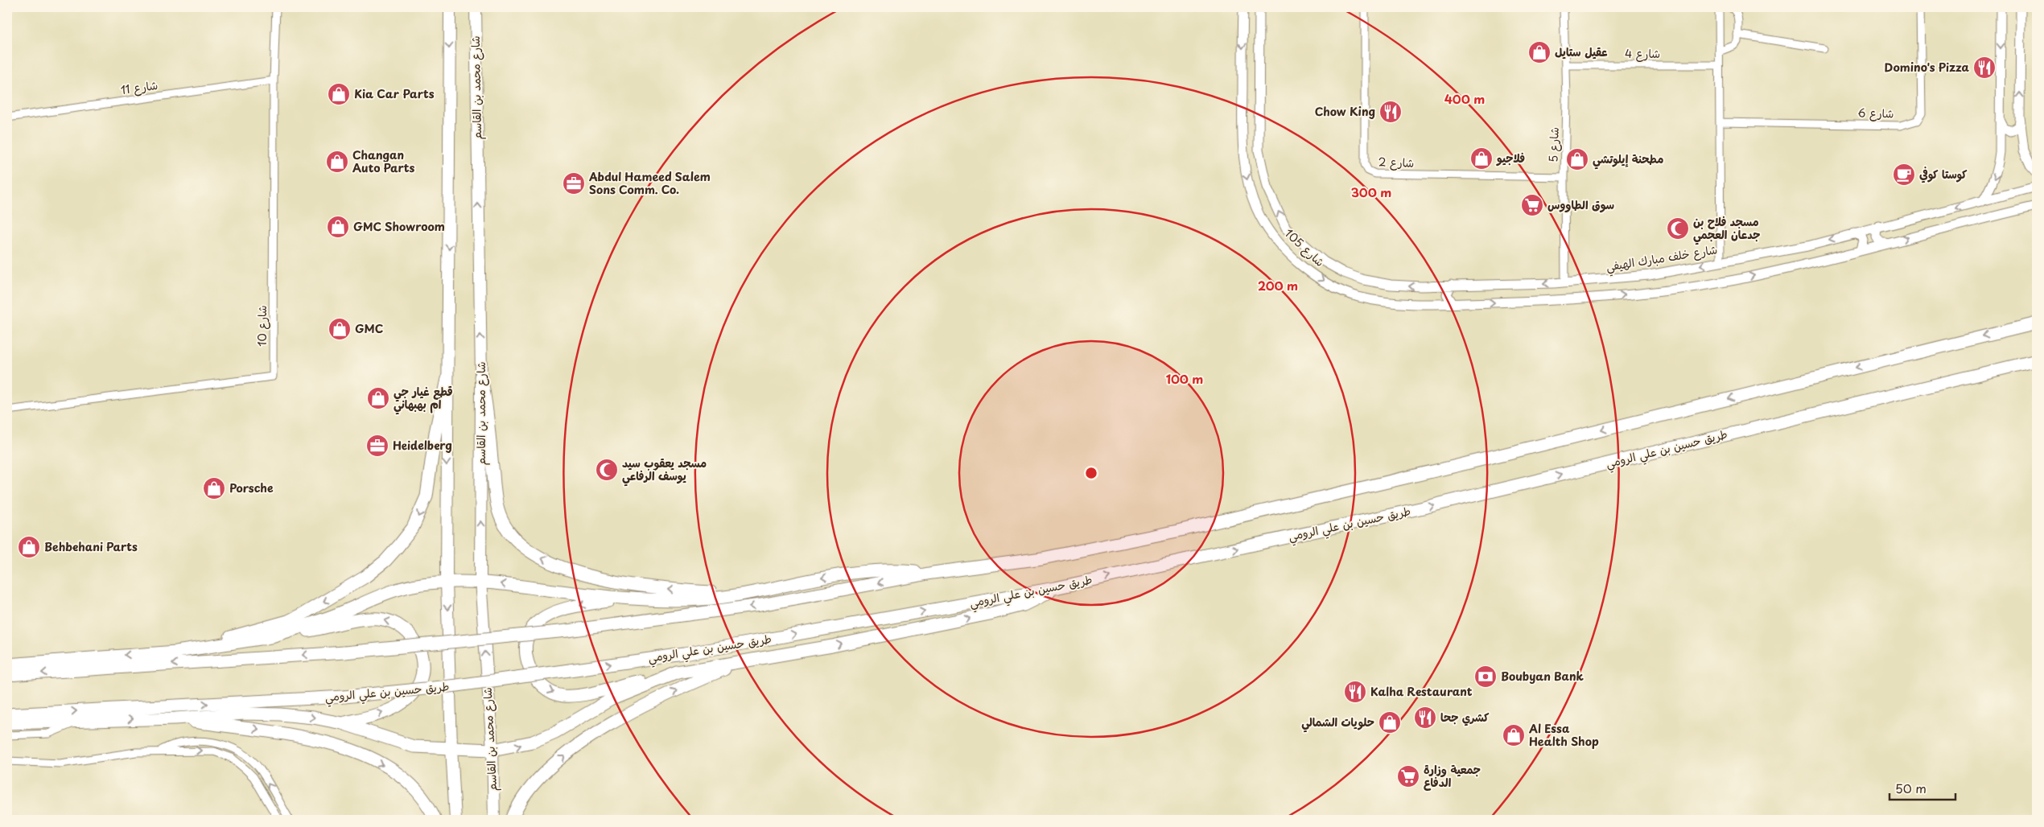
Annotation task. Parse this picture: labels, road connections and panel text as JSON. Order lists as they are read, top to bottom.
{
  "streets": {
    "highway": ["طريق حسين بن علي الرومي"],
    "main road": ["شارع محمد بن القاسم"],
    "street": [
      "شارع 4",
      "شارع 11",
      "شارع 6",
      "شارع 5",
      "شارع 2",
      "شارع 105",
      "شارع خلف مبارك الهيفي",
      "شارع 10"
    ]
  },
  "crossings": [
    ["شارع 4", "شارع 5"],
    ["شارع 11", "شارع 10"],
    ["شارع 5", "شارع 2"],
    ["شارع 5", "شارع خلف مبارك الهيفي"],
    ["شارع 105", "شارع خلف مبارك الهيفي"]
  ],
  "places": {
    "shop": [
      "عقيل ستايل",
      "Kia Car Parts",
      "فلاجيو",
      "مطحنة إيلوتشي",
      "Changan Auto Parts",
      "GMC Showroom",
      "GMC",
      "قطع غيار جي ام بهبهاني",
      "Porsche",
      "Behbehani Parts",
      "حلويات الشمالي",
      "Al Essa Health Shop"
    ],
    "restaurant": [
      "Domino's Pizza",
      "Chow King",
      "Kalha Restaurant",
      "كشري جحا"
    ],
    "cafe": ["كوستا كوفي"],
    "office": ["Abdul Hameed Salem Sons Comm. Co.", "Heidelberg"],
    "supermarket": ["سوق الطاووس", "جمعية وزارة الدفاع"],
    "mosque": ["مسجد فلاح بن جدعان العجمي", "مسجد يعقوب سيد يوسف الرفاعي"],
    "bank": ["Boubyan Bank"]
  },
  "scale_bar": "50 m",
  "rings": [
    "400 m",
    "300 m",
    "200 m",
    "100 m"
  ]
}
